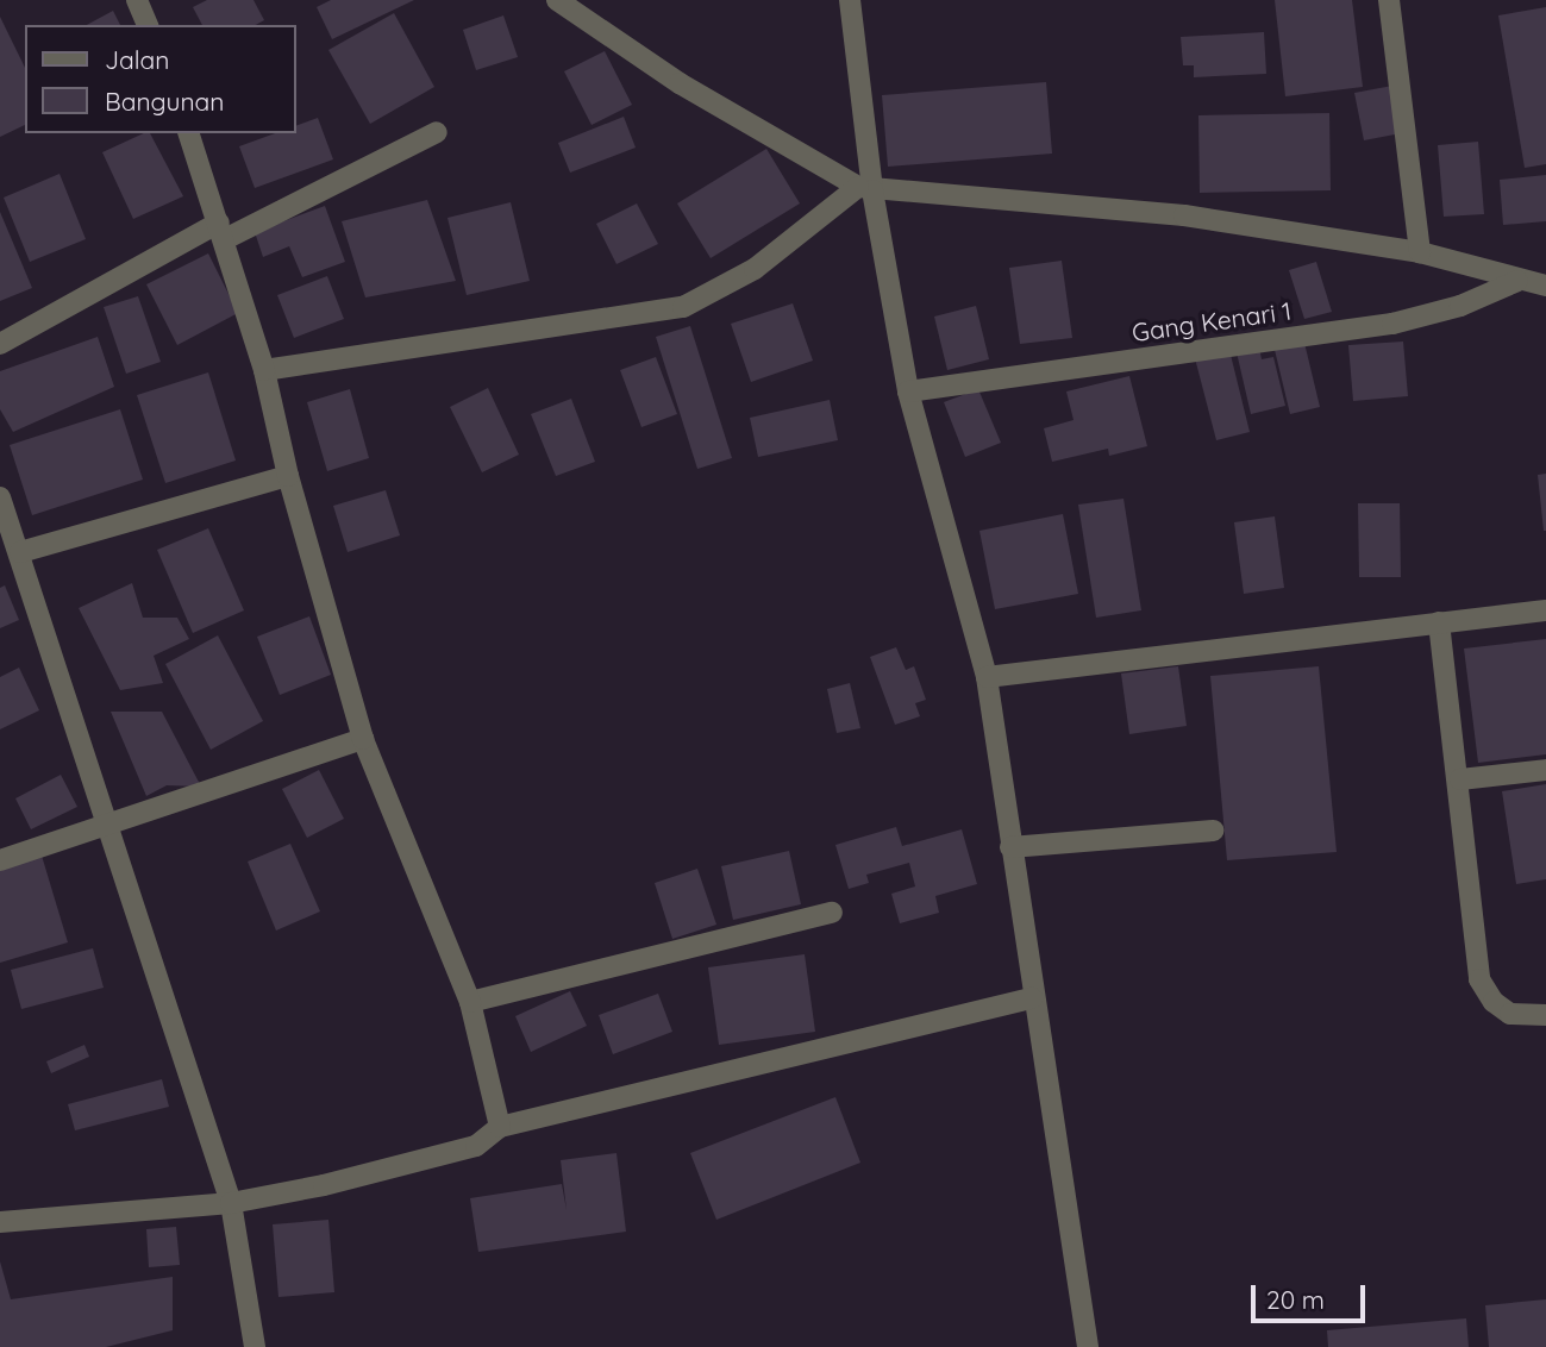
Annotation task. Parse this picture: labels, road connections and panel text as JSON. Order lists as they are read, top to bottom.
{
  "streets": {
    "street": ["Gang Kenari 1"]
  },
  "legend": ["Jalan", "Bangunan"],
  "scale_bar": "20 m"
}
